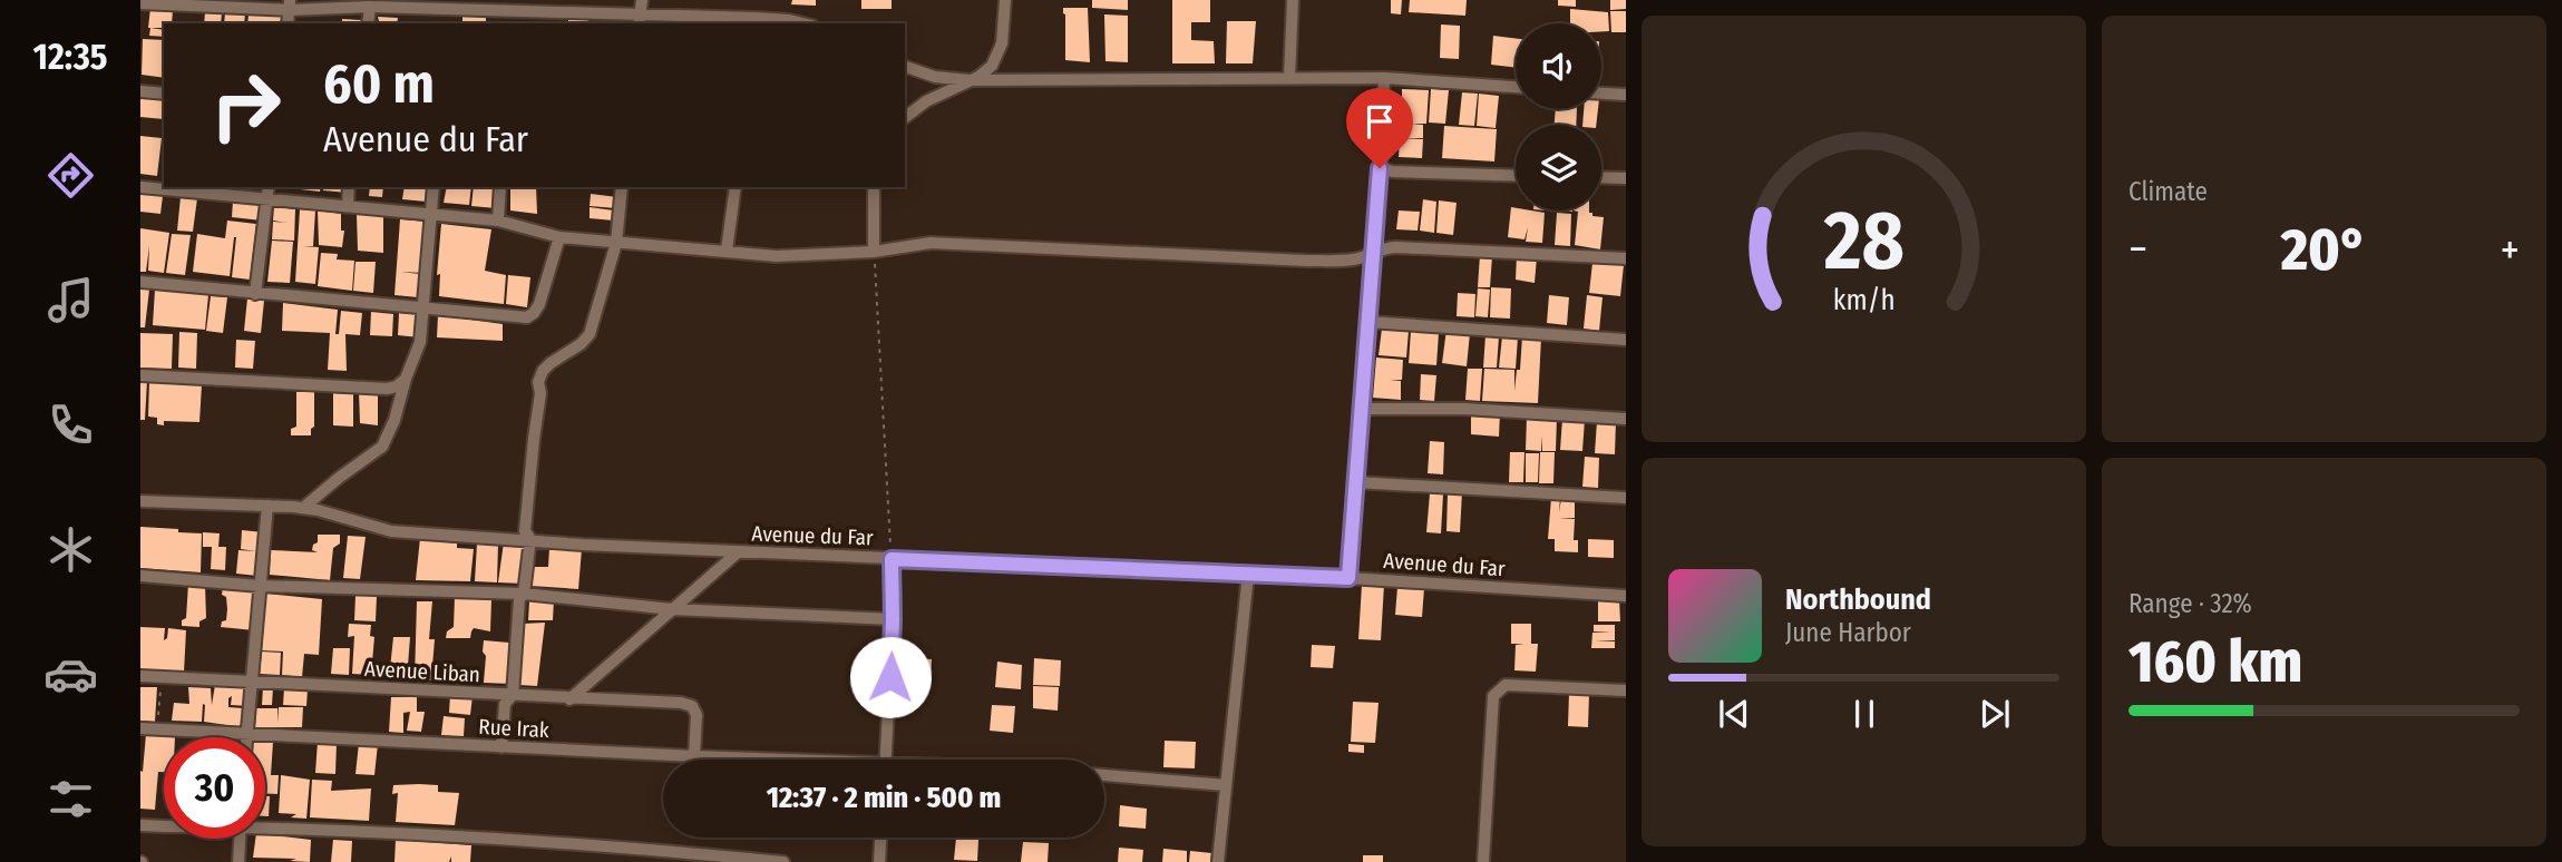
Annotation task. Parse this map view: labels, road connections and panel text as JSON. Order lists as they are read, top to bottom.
{
  "streets": {
    "street": ["Avenue du Far", "Avenue Liban", "Rue Irak"]
  },
  "crossings": [
    ["Avenue Liban", "Rue Irak"]
  ],
  "page": {
    "tabs": "12:35",
    "tile": [
      "Climate",
      ["Range · 32%", "160 km"]
    ],
    "turn": ["60 m", "Avenue du Far"],
    "heat": ["−", "20°", "+"],
    "song": ["Northbound", "June Harbor"],
    "limit": "30",
    "trip": "12:37 · 2 min · 500 m",
    "gauge": ["28", "km/h"]
  }
}
